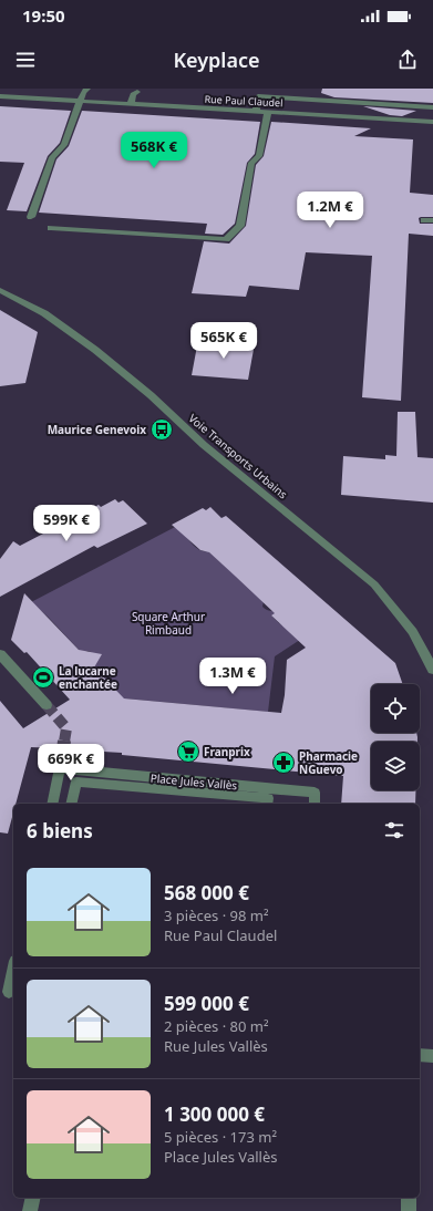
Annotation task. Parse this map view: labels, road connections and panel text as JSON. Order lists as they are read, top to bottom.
{
  "streets": {
    "street": ["Rue Paul Claudel", "Voie Transports Urbains", "Place Jules Vallès"]
  },
  "parks": ["Square Arthur Rimbaud"],
  "places": {
    "bus stop": ["Maurice Genevoix"],
    "sports": ["La lucarne enchantée"],
    "supermarket": ["Franprix"],
    "pharmacy": ["Pharmacie NGuevo"]
  },
  "page": {
    "status": "19:50",
    "header": "Keyplace",
    "price": [
      "568K €",
      "1.2M €",
      "565K €",
      "599K €",
      "1.3M €",
      "669K €"
    ],
    "heading": "6 biens",
    "list": [
      {
        "name": "568 000 €",
        "note": "3 pièces · 98 m² · Rue Paul Claudel"
      },
      {
        "name": "599 000 €",
        "note": "2 pièces · 80 m² · Rue Jules Vallès"
      },
      {
        "name": "1 300 000 €",
        "note": "5 pièces · 173 m² · Place Jules Vallès"
      }
    ]
  }
}
